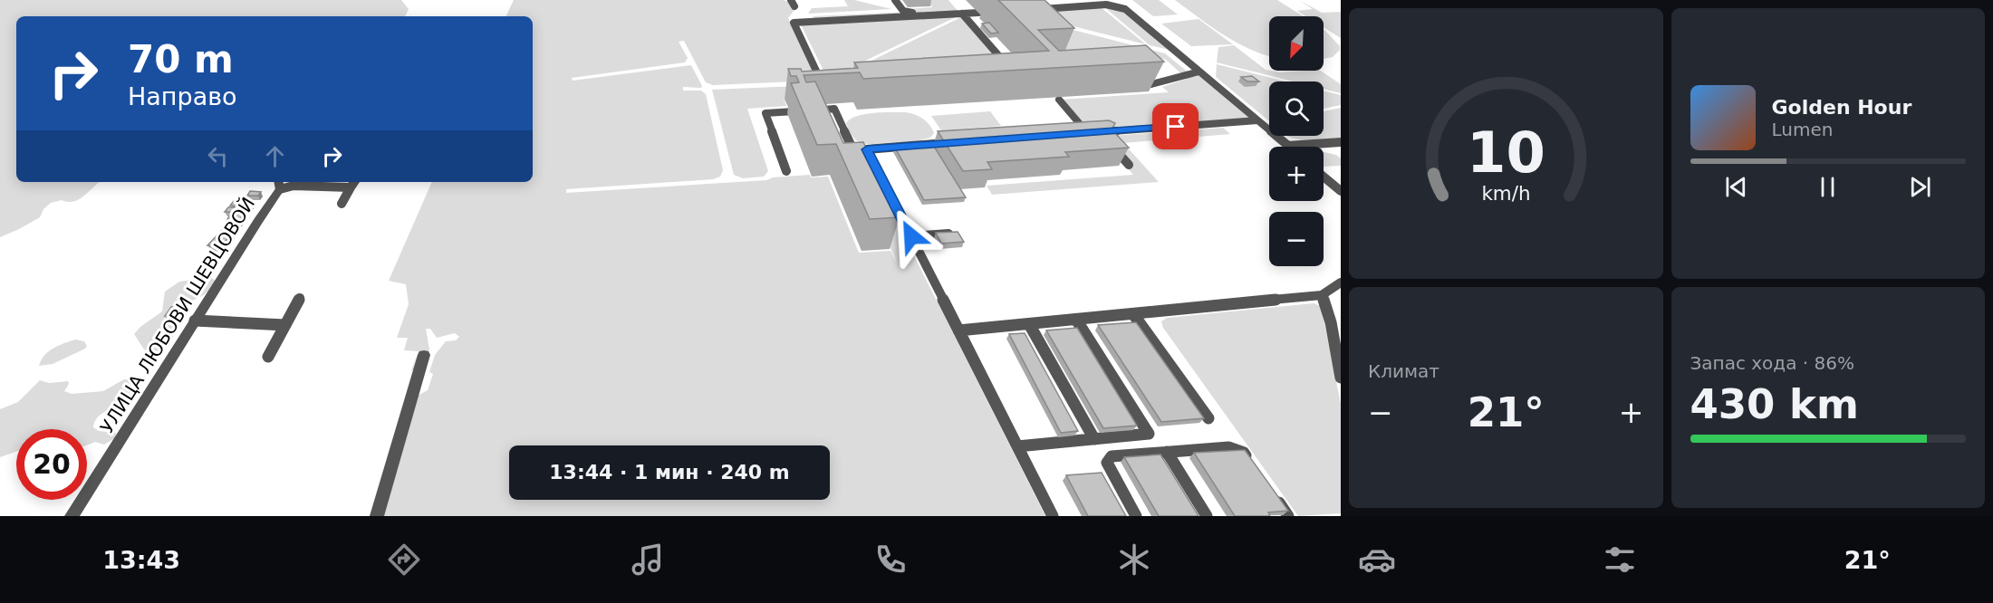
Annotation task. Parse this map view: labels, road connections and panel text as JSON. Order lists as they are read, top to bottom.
{
  "streets": {
    "street": ["УЛИЦА ЛЮБОВИ ШЕВЦОВОЙ"]
  },
  "north": "bottom left",
  "page": {
    "map_buttons": ["+", "−"],
    "turn": ["70 m", "Направо"],
    "song": ["Golden Hour", "Lumen"],
    "tile": [
      "Климат",
      ["Запас хода · 86%", "430 km"]
    ],
    "heat": ["−", "21°", "+"],
    "limit": "20",
    "trip": "13:44 · 1 мин · 240 m",
    "tabs": ["13:43", "21°"],
    "gauge": ["10", "km/h"]
  }
}
